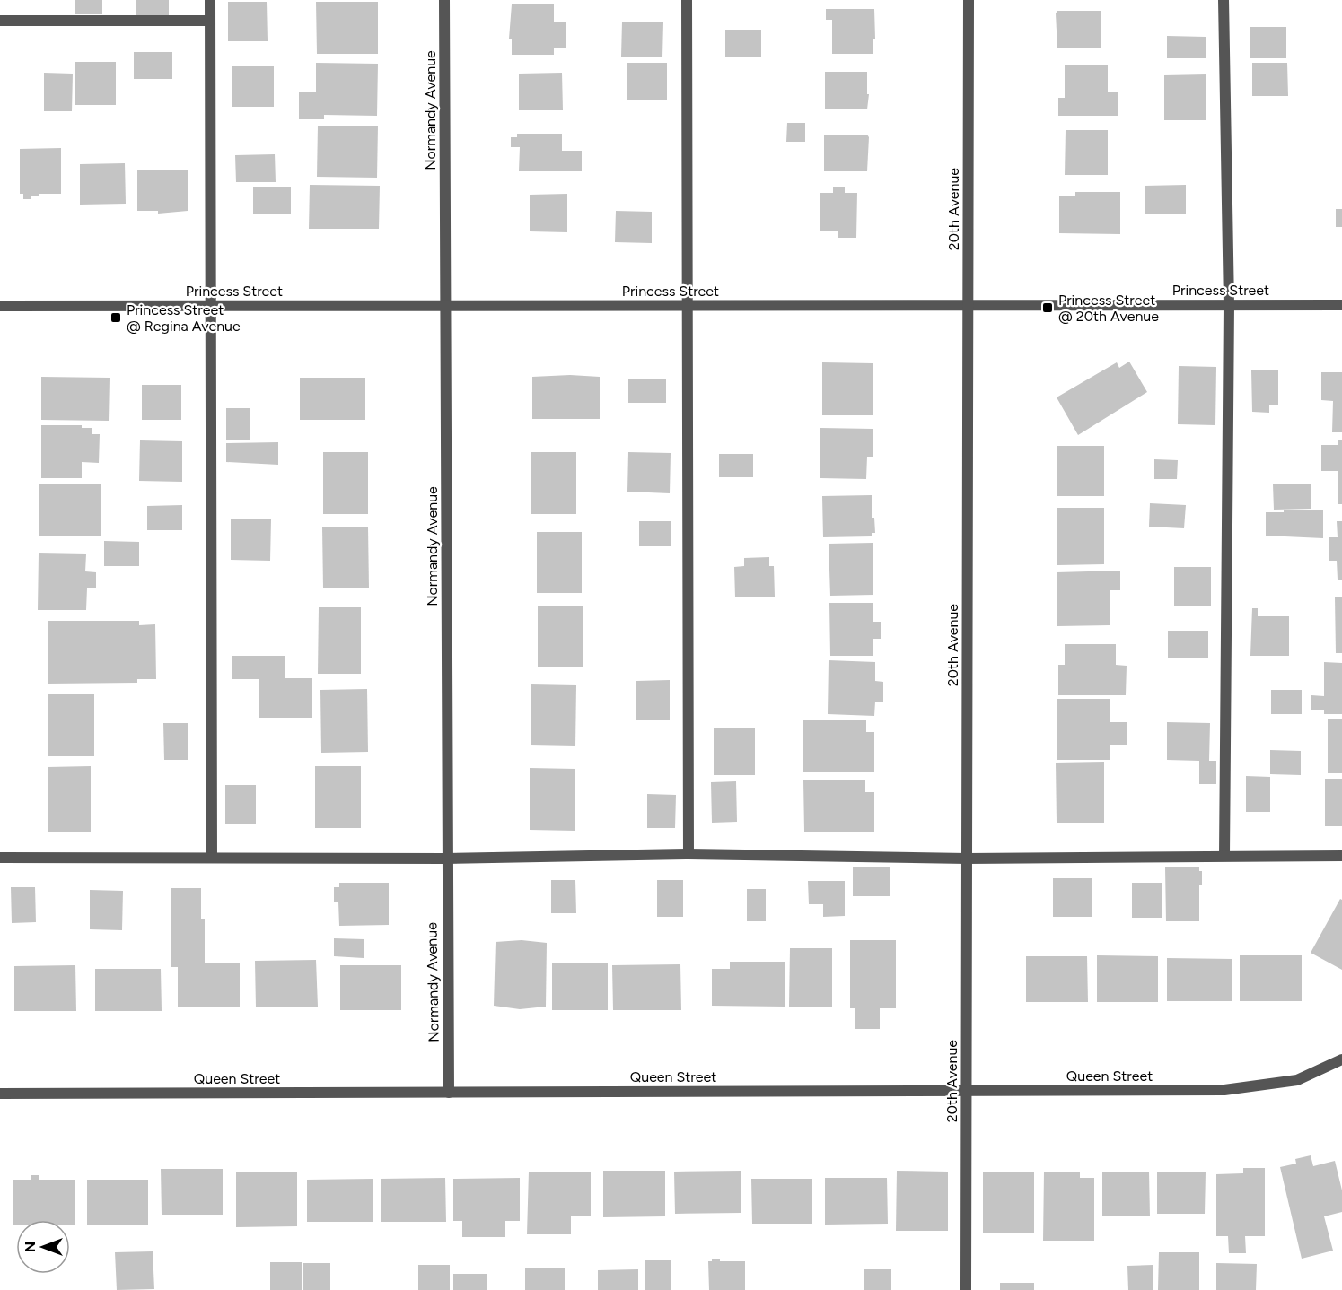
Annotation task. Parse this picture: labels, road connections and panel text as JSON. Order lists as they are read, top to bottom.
{
  "streets": {
    "street": [
      "Normandy Avenue",
      "20th Avenue",
      "Princess Street",
      "Queen Street"
    ]
  },
  "crossings": [
    ["Normandy Avenue", "Princess Street"],
    ["Normandy Avenue", "Queen Street"],
    ["20th Avenue", "Princess Street"],
    ["20th Avenue", "Queen Street"]
  ],
  "places": {
    "transit": ["Princess Street @ 20th Avenue", "Princess Street @ Regina Avenue"]
  },
  "north": "left"
}
